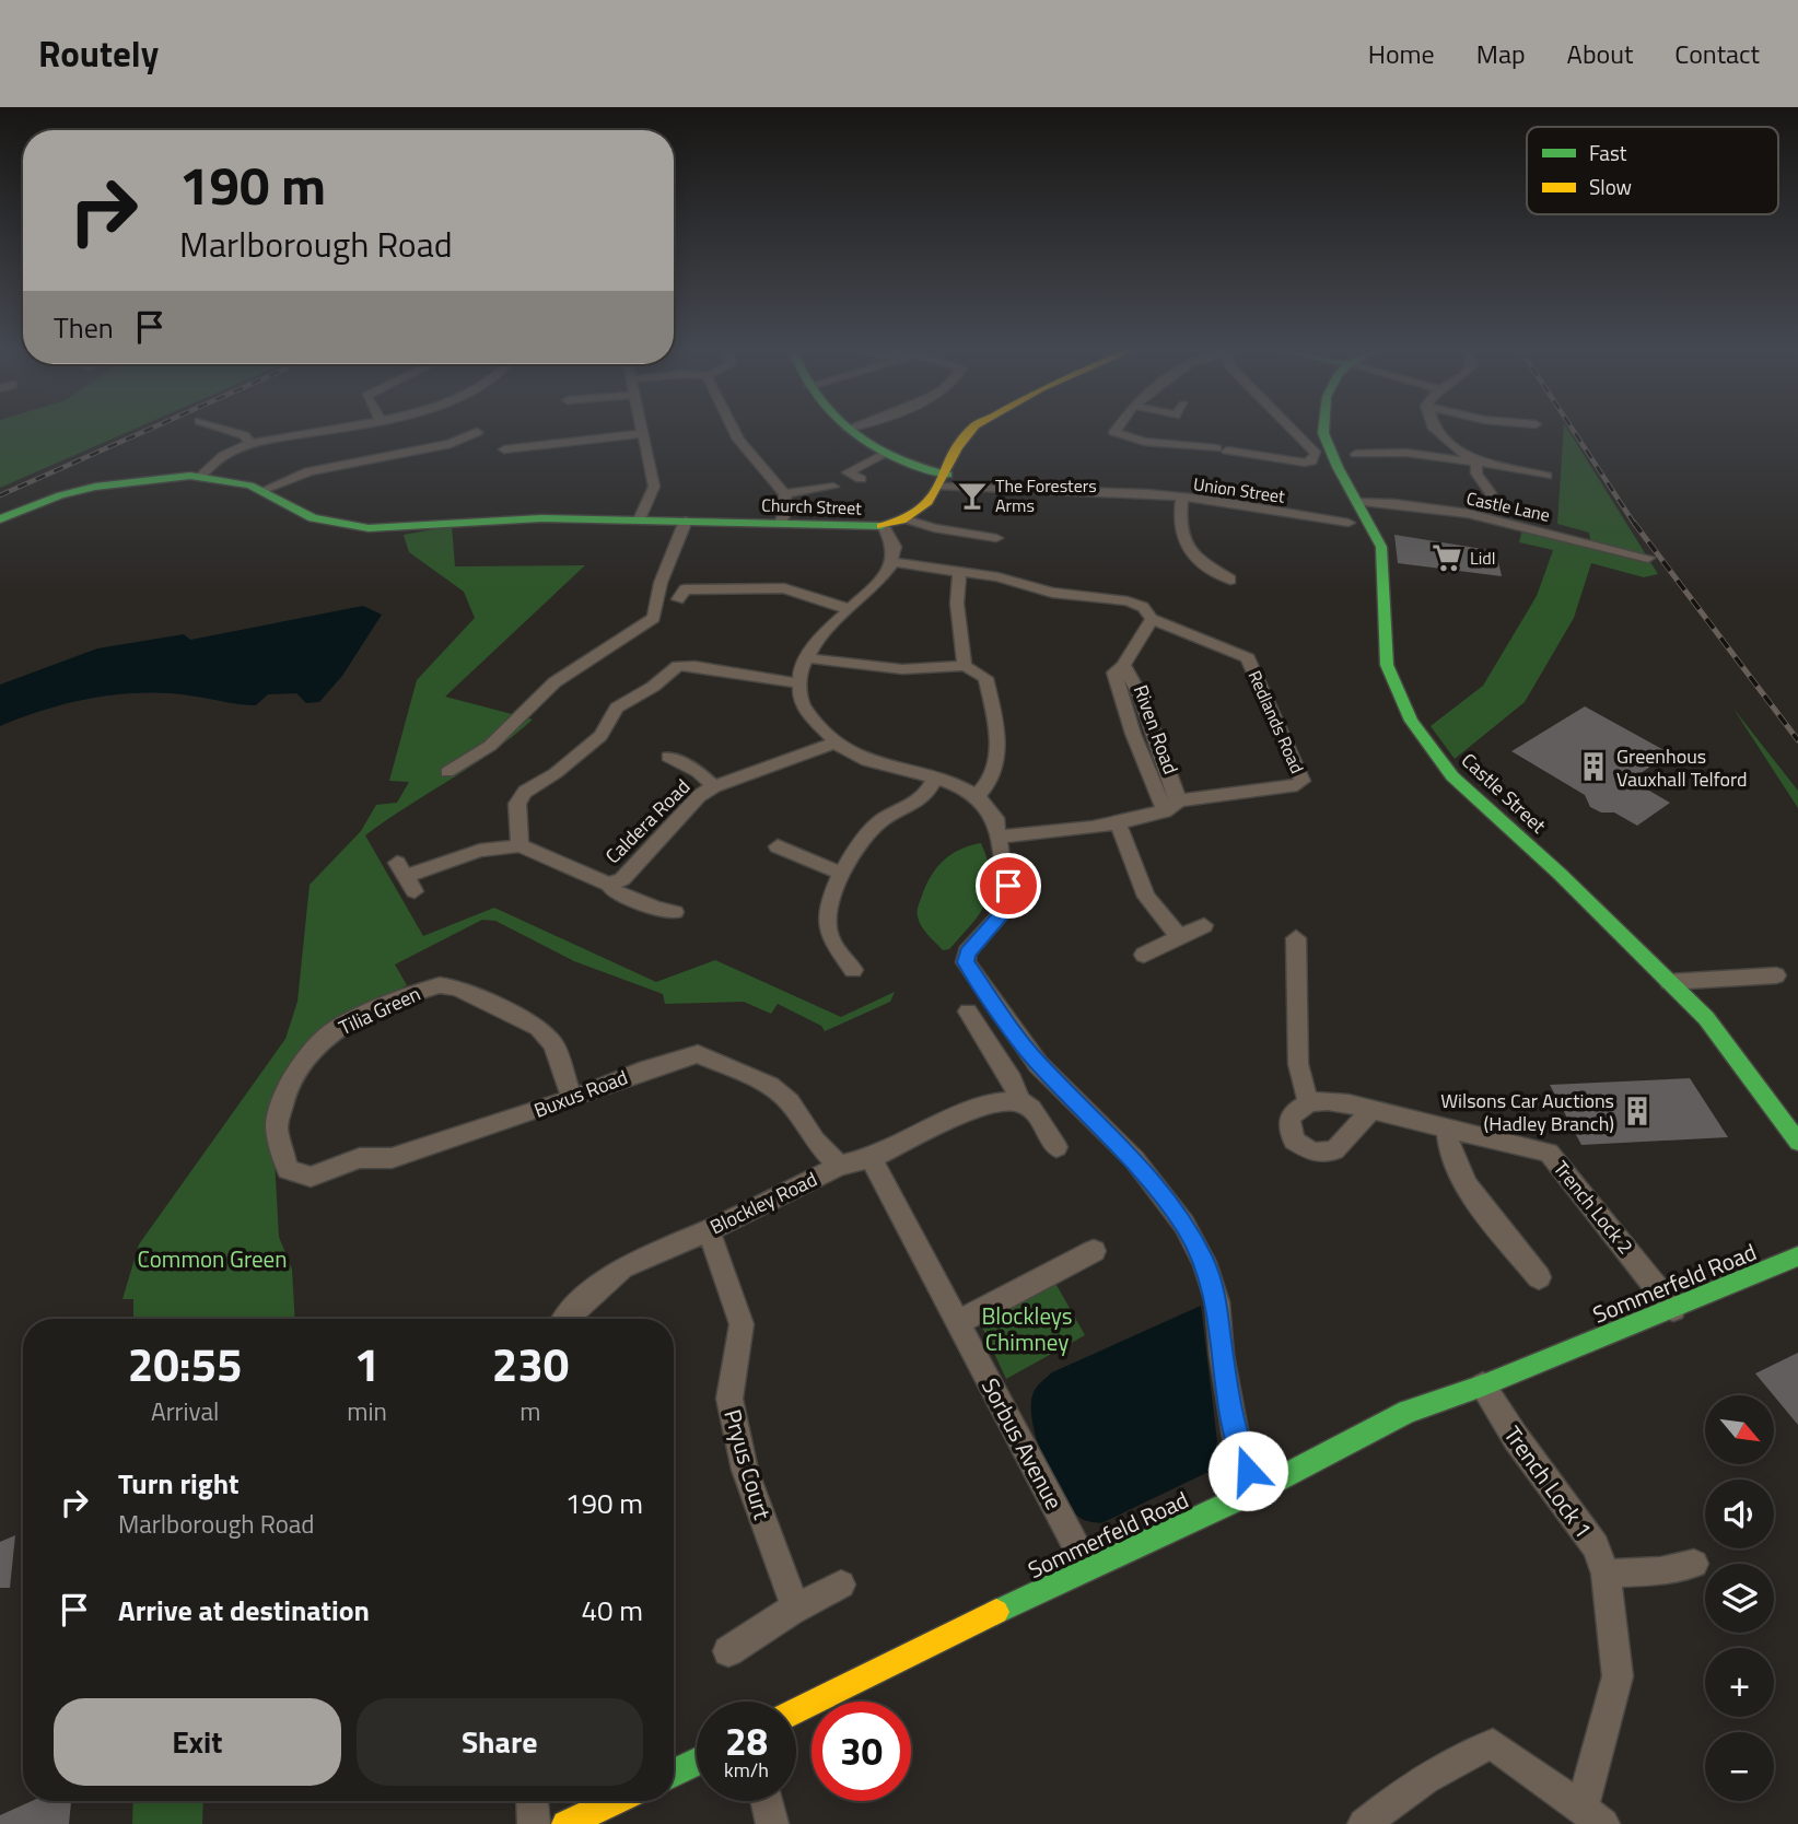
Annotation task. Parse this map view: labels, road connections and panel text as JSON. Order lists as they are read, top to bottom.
{
  "streets": {
    "street": [
      "Union Street",
      "Church Street",
      "Castle Lane",
      "Redlands Road",
      "Riven Road",
      "Castle Street",
      "Caldera Road",
      "Tilia Green",
      "Buxus Road",
      "Blockley Road",
      "Trench Lock 2",
      "Sommerfeld Road",
      "Sorbus Avenue",
      "Pryus Court",
      "Trench Lock 1"
    ]
  },
  "crossings": [
    ["Union Street", "Church Street"],
    ["Castle Lane", "Castle Street"],
    ["Redlands Road", "Riven Road"],
    ["Tilia Green", "Buxus Road"],
    ["Buxus Road", "Blockley Road"],
    ["Blockley Road", "Sorbus Avenue"],
    ["Blockley Road", "Pryus Court"],
    ["Trench Lock 2", "Sommerfeld Road"],
    ["Sommerfeld Road", "Sorbus Avenue"],
    ["Sommerfeld Road", "Trench Lock 1"]
  ],
  "parks": ["Common Green", "Blockleys Chimney"],
  "places": {
    "bar": ["The Foresters Arms"],
    "supermarket": ["Lidl"],
    "building": ["Greenhous Vauxhall Telford", "Wilsons Car Auctions (Hadley Branch)"]
  },
  "legend": ["Fast", "Slow"],
  "north": "bottom right",
  "page": {
    "header": "Routely",
    "nav": [
      "Home",
      "Map",
      "About",
      "Contact"
    ],
    "turn": ["190 m", "Marlborough Road"],
    "then": "Then",
    "eta": [
      "20:55",
      "Arrival",
      "1",
      "min",
      "230",
      "m"
    ],
    "map_buttons": ["+", "−"],
    "list": [
      {
        "name": "Turn right",
        "note": "Marlborough Road",
        "value": "190 m"
      },
      {
        "name": "Arrive at destination",
        "value": "40 m"
      }
    ],
    "buttons": ["Exit", "Share"],
    "speed": "28 km/h",
    "limit": "30"
  }
}
